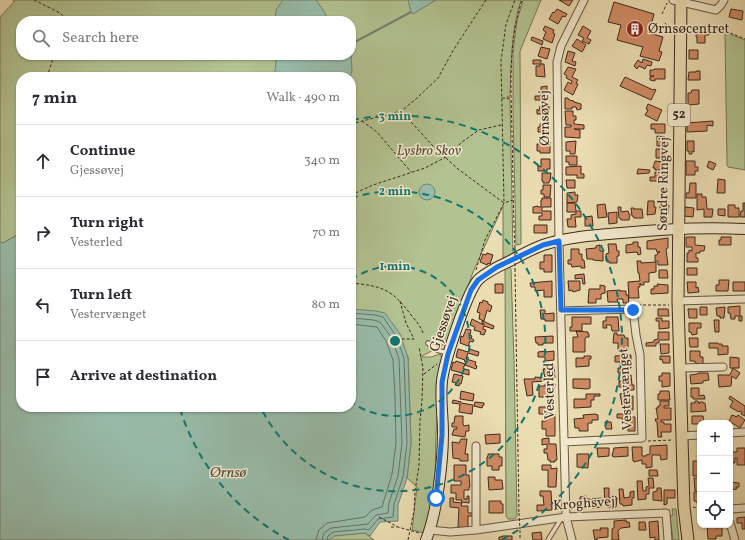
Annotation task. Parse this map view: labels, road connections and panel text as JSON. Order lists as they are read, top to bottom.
{
  "streets": {
    "main road": ["52", "Søndre Ringvej"],
    "street": [
      "Ørnsøvej",
      "Gjessøvej",
      "Vestervænget",
      "Vesterled",
      "Kroghsvej"
    ]
  },
  "crossings": [
    ["Ørnsøvej", "Gjessøvej"],
    ["Ørnsøvej", "Vesterled"],
    ["Søndre Ringvej", "Gjessøvej"],
    ["Gjessøvej", "Vesterled"],
    ["Gjessøvej", "Kroghsvej"],
    ["Vestervænget", "Vesterled"],
    ["Vesterled", "Kroghsvej"]
  ],
  "water": ["Ørnsø"],
  "parks": ["Lysbro Skov"],
  "places": {
    "building": ["Ørnsøcentret"]
  },
  "page": {
    "search": "Search here",
    "heading": ["7 min", "Walk · 490 m"],
    "list": [
      ["Continue", "Gjessøvej", "340 m"],
      ["Turn right", "Vesterled", "70 m"],
      ["Turn left", "Vestervænget", "80 m"],
      "Arrive at destination"
    ],
    "map_buttons": ["+", "−"]
  },
  "rings": ["3 min", "2 min", "1 min"]
}
